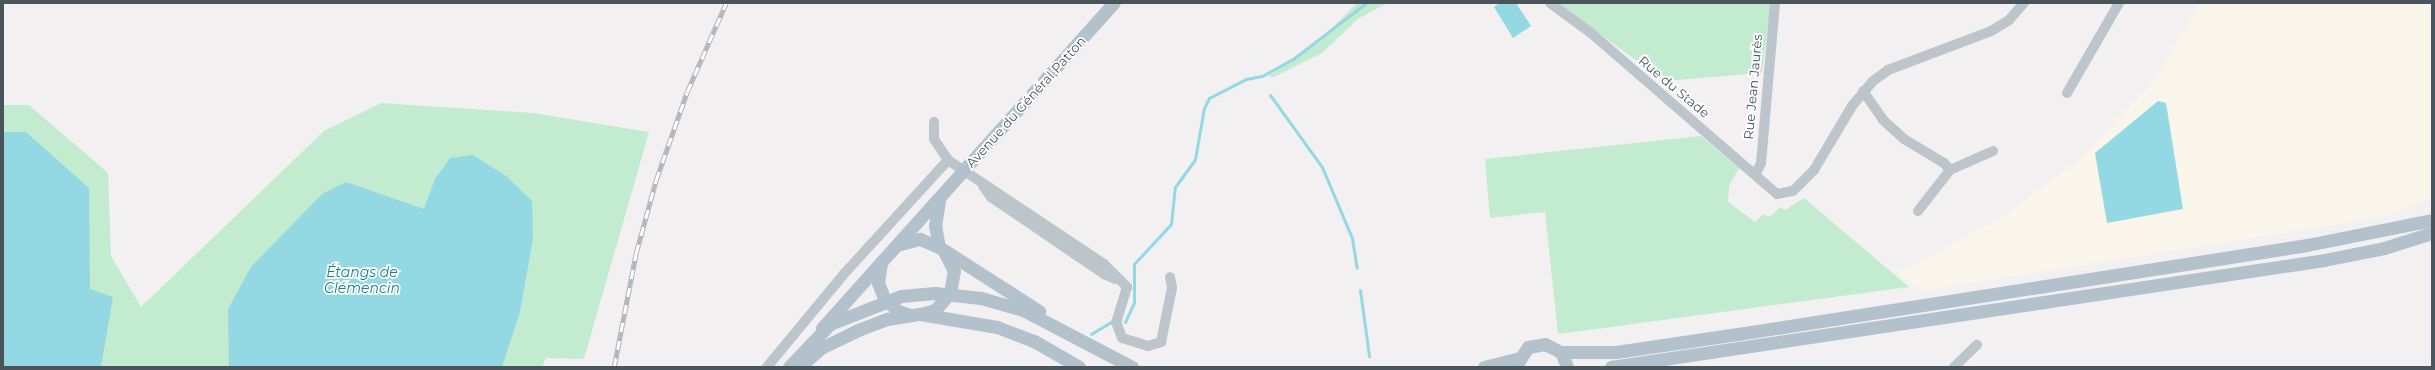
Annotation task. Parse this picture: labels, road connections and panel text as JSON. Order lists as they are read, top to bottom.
{
  "streets": {
    "main road": ["Avenue du Général Patton"],
    "street": ["Rue du Stade", "Rue Jean Jaurès"]
  },
  "crossings": [
    ["Rue du Stade", "Rue Jean Jaurès"]
  ],
  "water": ["Étangs de Clémencin"]
}
